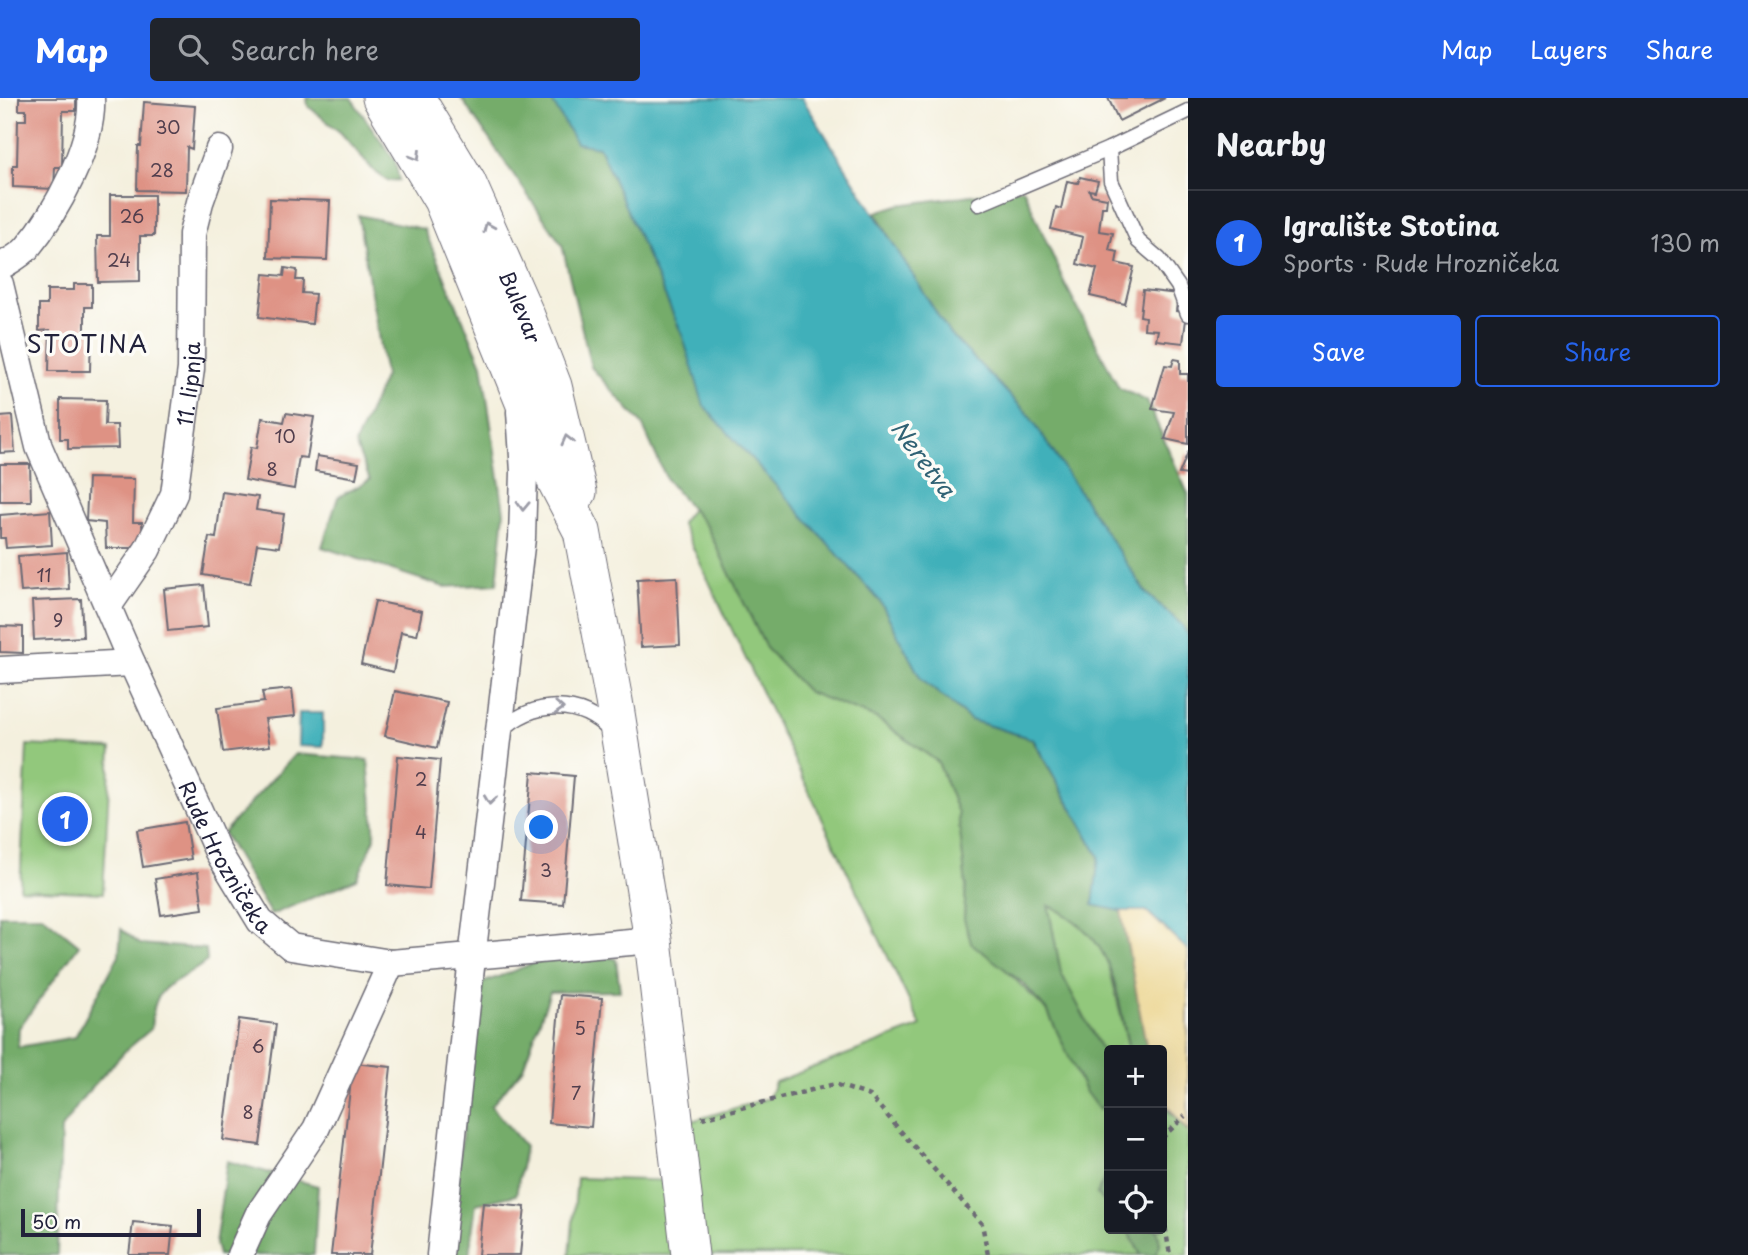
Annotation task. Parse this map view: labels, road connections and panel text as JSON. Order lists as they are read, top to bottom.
{
  "streets": {
    "main road": ["Bulevar"],
    "street": ["11. lipnja", "Rude Hrozničeka"]
  },
  "districts": ["STOTINA"],
  "water": ["Neretva"],
  "house_numbers": [
    "30",
    "28",
    "26",
    "24",
    "10",
    "8",
    "11",
    "9",
    "2",
    "4",
    "3",
    "5",
    "6",
    "7",
    "8"
  ],
  "scale_bar": "50 m",
  "page": {
    "header": "Map",
    "search": "Search here",
    "nav": ["Map", "Layers", "Share"],
    "heading": "Nearby",
    "list": [
      {
        "mark": "1",
        "name": "Igralište Stotina",
        "note": "Sports · Rude Hrozničeka",
        "value": "130 m"
      }
    ],
    "buttons": ["Save", "Share"],
    "pins": "1",
    "map_buttons": ["+", "−"],
    "scale": "50 m"
  }
}
